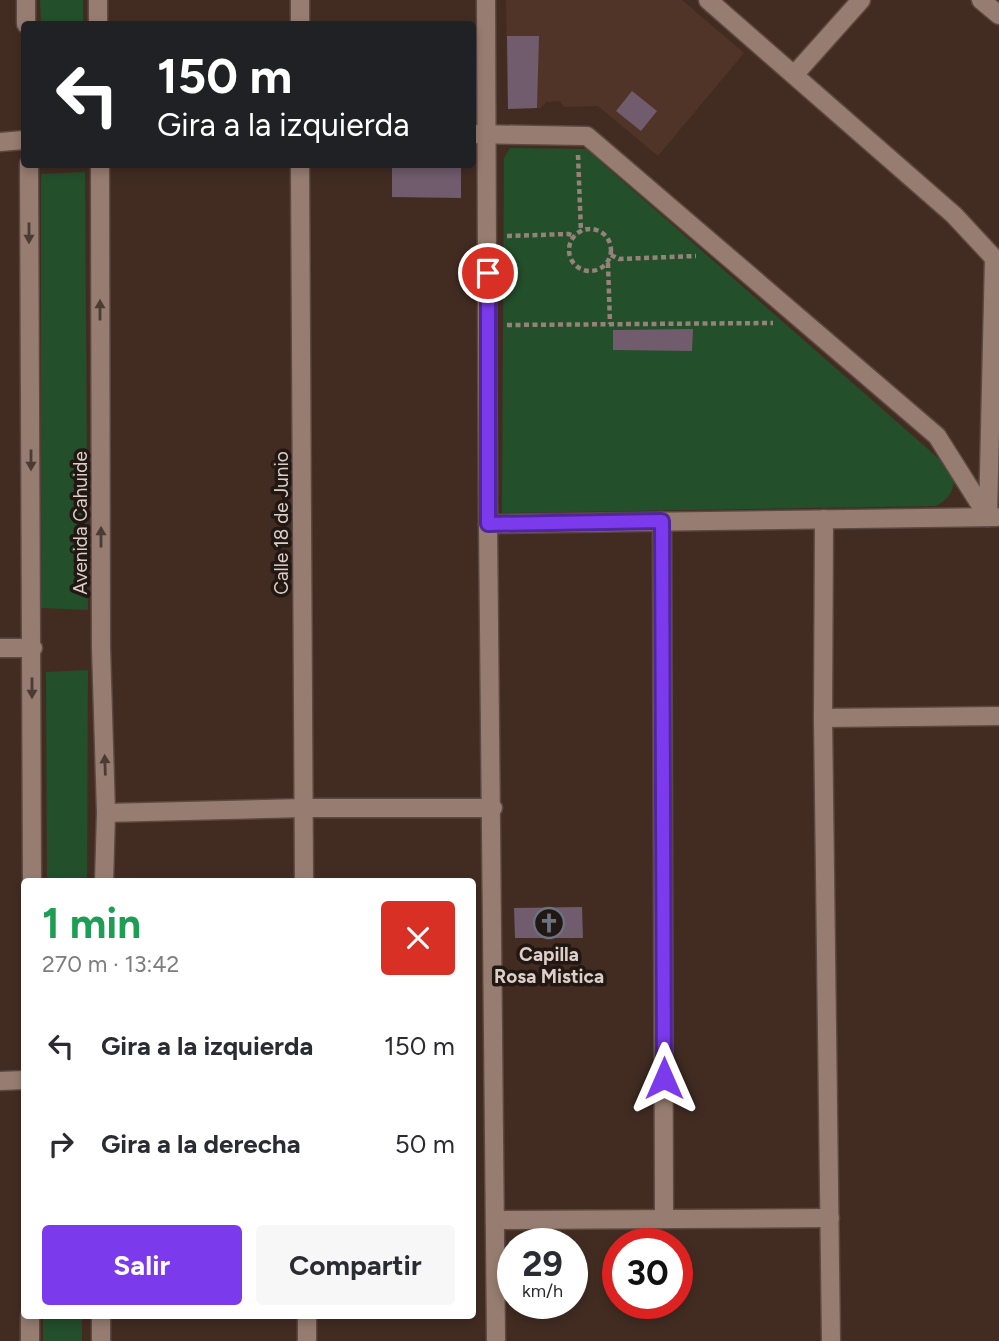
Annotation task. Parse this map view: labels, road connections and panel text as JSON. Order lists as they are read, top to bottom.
{
  "streets": {
    "street": ["Avenida Cahuide", "Calle 18 de Junio"]
  },
  "places": {
    "church": ["Capilla Rosa Mistica"]
  },
  "page": {
    "turn": ["150 m", "Gira a la izquierda"],
    "heading": ["1 min", "270 m · 13:42"],
    "list": [
      {
        "name": "Gira a la izquierda",
        "value": "150 m"
      },
      {
        "name": "Gira a la derecha",
        "value": "50 m"
      }
    ],
    "buttons": ["Salir", "Compartir"],
    "speed": "29 km/h",
    "limit": "30"
  }
}
